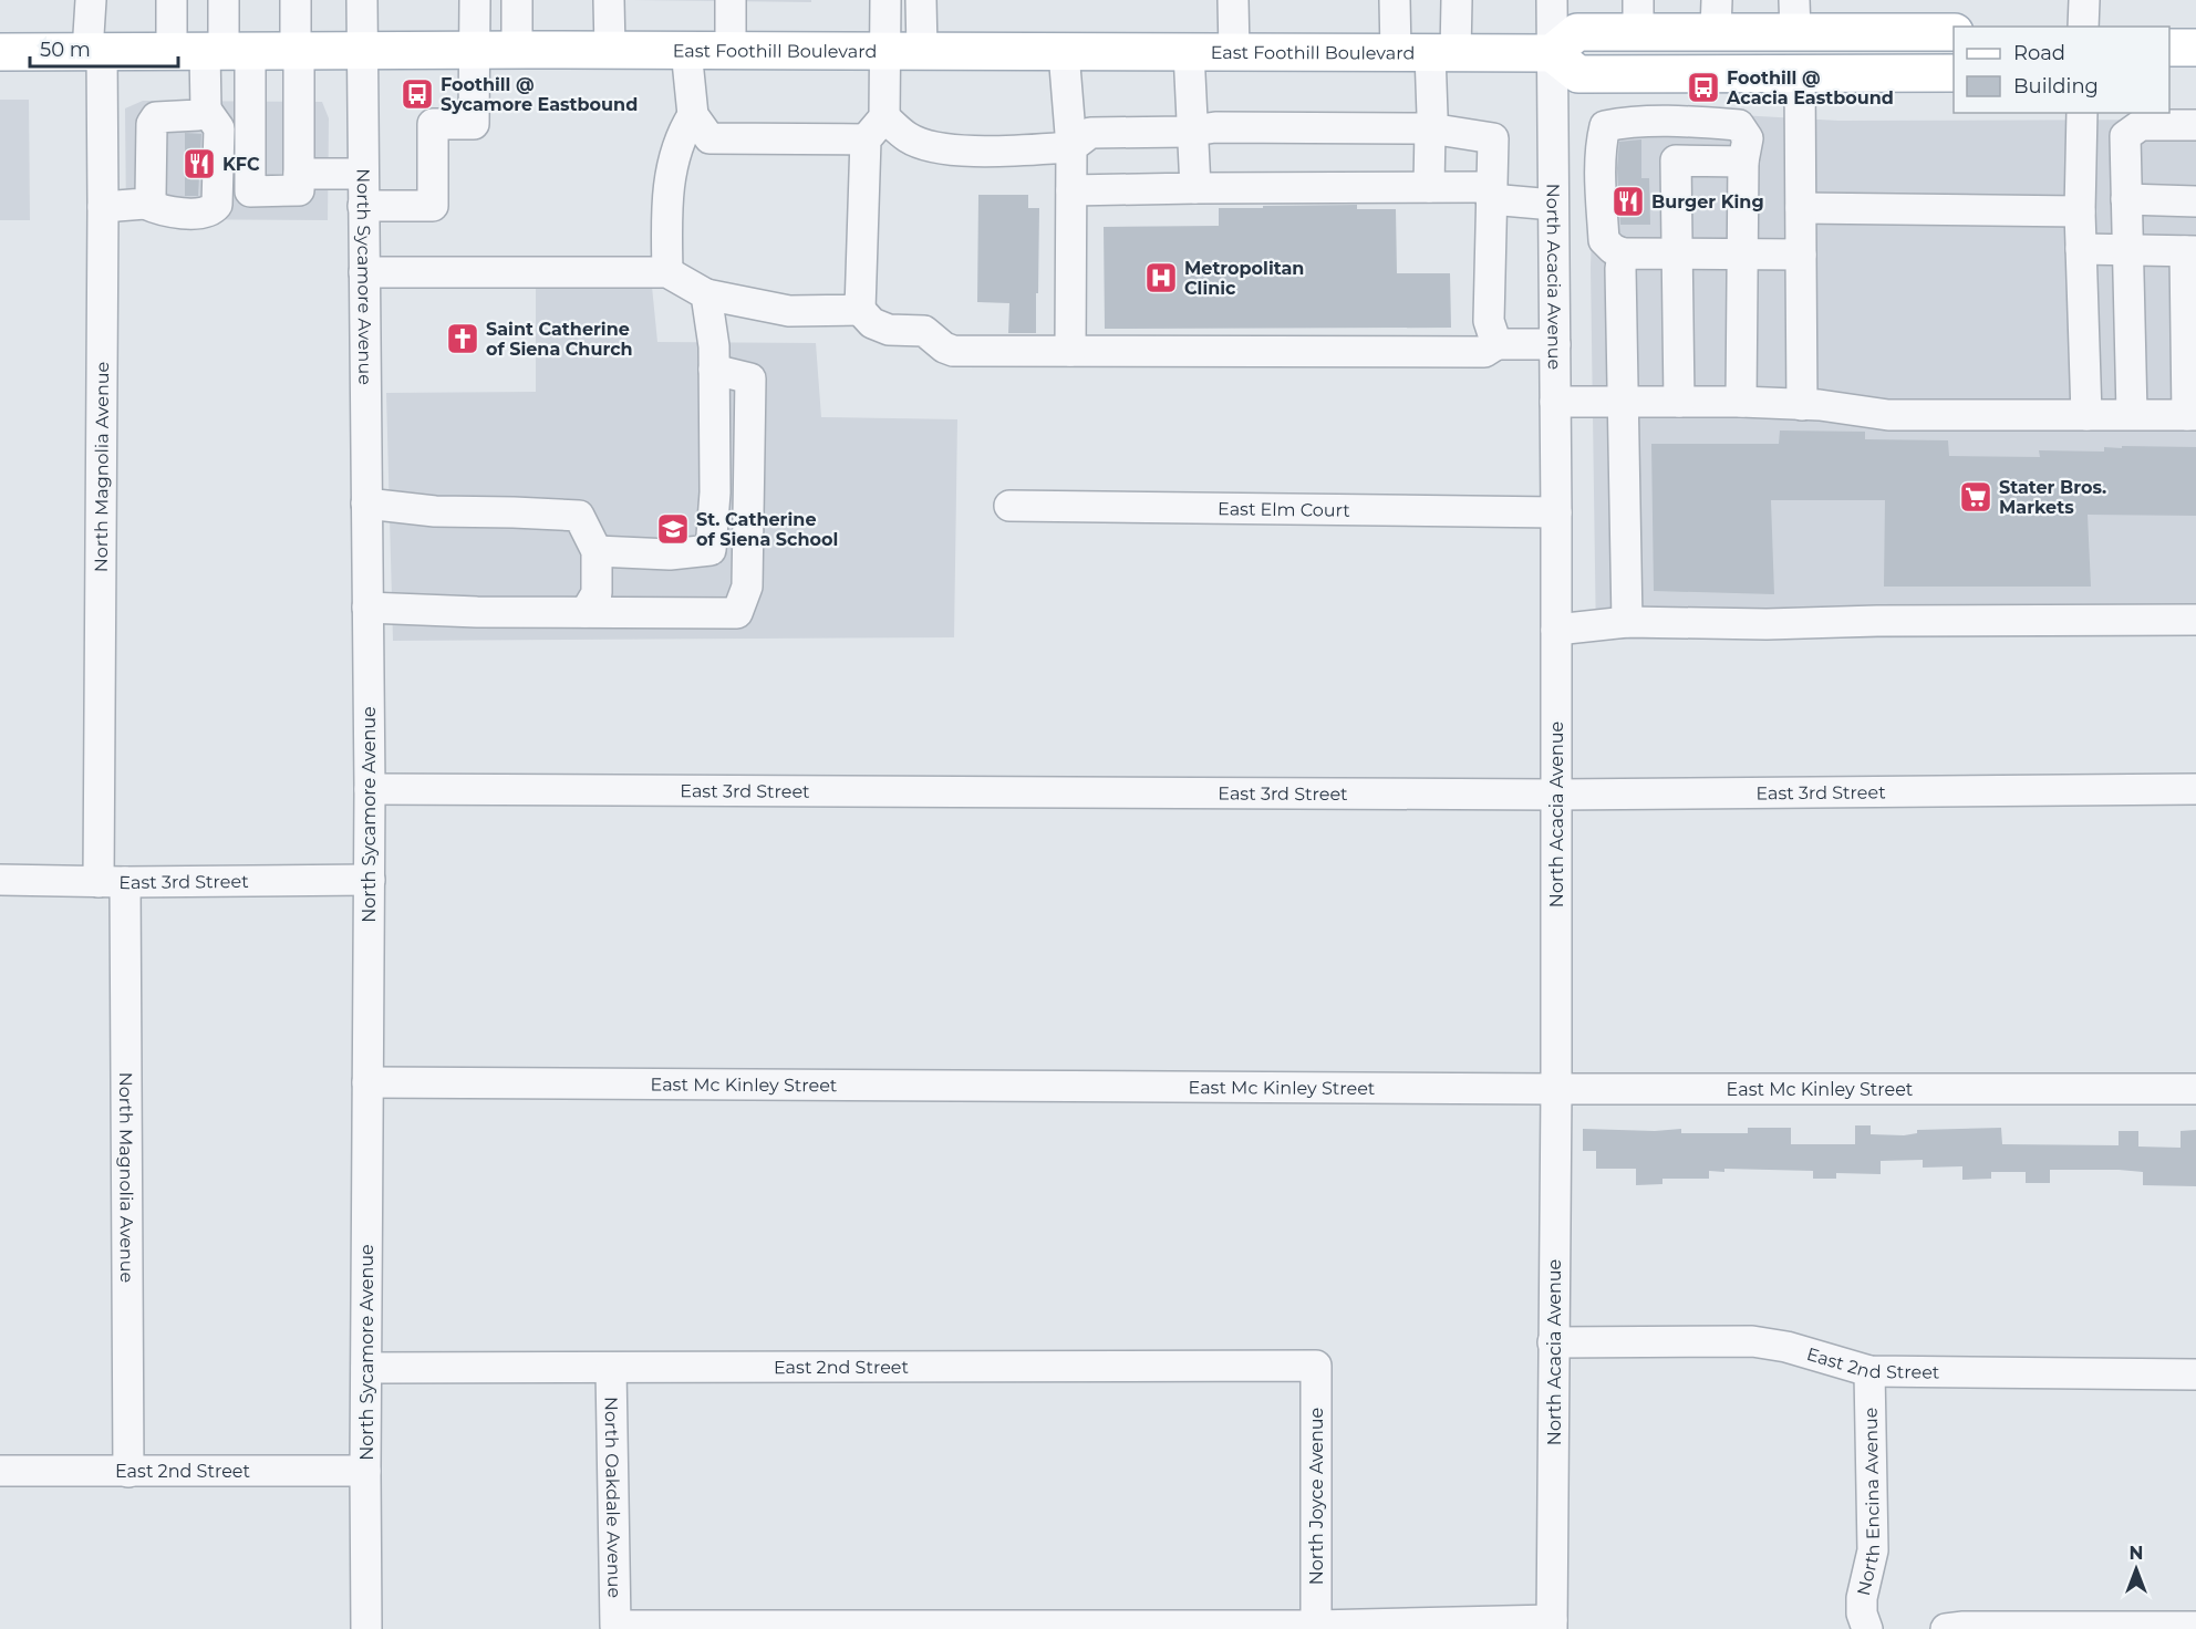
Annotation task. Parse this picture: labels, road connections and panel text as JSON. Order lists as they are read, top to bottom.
{
  "streets": {
    "main road": ["East Foothill Boulevard"],
    "street": [
      "North Sycamore Avenue",
      "North Acacia Avenue",
      "North Magnolia Avenue",
      "East Elm Court",
      "East 3rd Street",
      "East Mc Kinley Street",
      "East 2nd Street",
      "North Joyce Avenue",
      "North Oakdale Avenue",
      "North Encina Avenue"
    ]
  },
  "crossings": [
    ["East Foothill Boulevard", "North Sycamore Avenue"],
    ["East Foothill Boulevard", "North Acacia Avenue"],
    ["East Foothill Boulevard", "North Magnolia Avenue"],
    ["North Sycamore Avenue", "East 3rd Street"],
    ["North Sycamore Avenue", "East Mc Kinley Street"],
    ["North Sycamore Avenue", "East 2nd Street"],
    ["North Acacia Avenue", "East Elm Court"],
    ["North Acacia Avenue", "East 3rd Street"],
    ["North Acacia Avenue", "East Mc Kinley Street"],
    ["North Acacia Avenue", "East 2nd Street"],
    ["North Magnolia Avenue", "East 3rd Street"],
    ["North Magnolia Avenue", "East 2nd Street"],
    ["East 2nd Street", "North Joyce Avenue"],
    ["East 2nd Street", "North Oakdale Avenue"],
    ["East 2nd Street", "North Encina Avenue"],
    ["North Joyce Avenue", "North Oakdale Avenue"]
  ],
  "places": {
    "bus stop": ["Foothill @ Acacia Eastbound", "Foothill @ Sycamore Eastbound"],
    "restaurant": ["KFC", "Burger King"],
    "hospital": ["Metropolitan Clinic"],
    "church": ["Saint Catherine of Siena Church"],
    "supermarket": ["Stater Bros. Markets"],
    "school or university": ["St. Catherine of Siena School"]
  },
  "legend": ["Road", "Building"],
  "scale_bar": "50 m",
  "north": "top"
}
